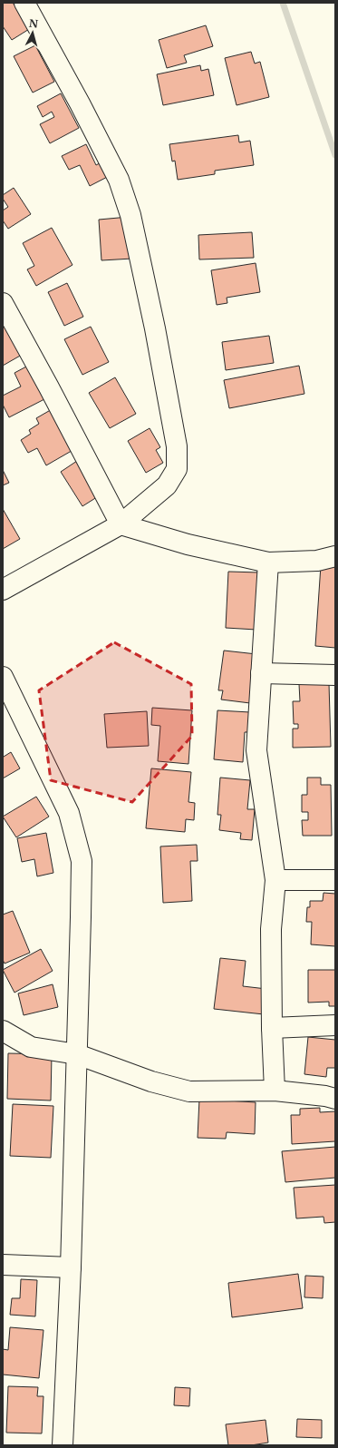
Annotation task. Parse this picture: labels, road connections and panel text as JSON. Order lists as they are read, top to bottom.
{
  "north": "top"
}
